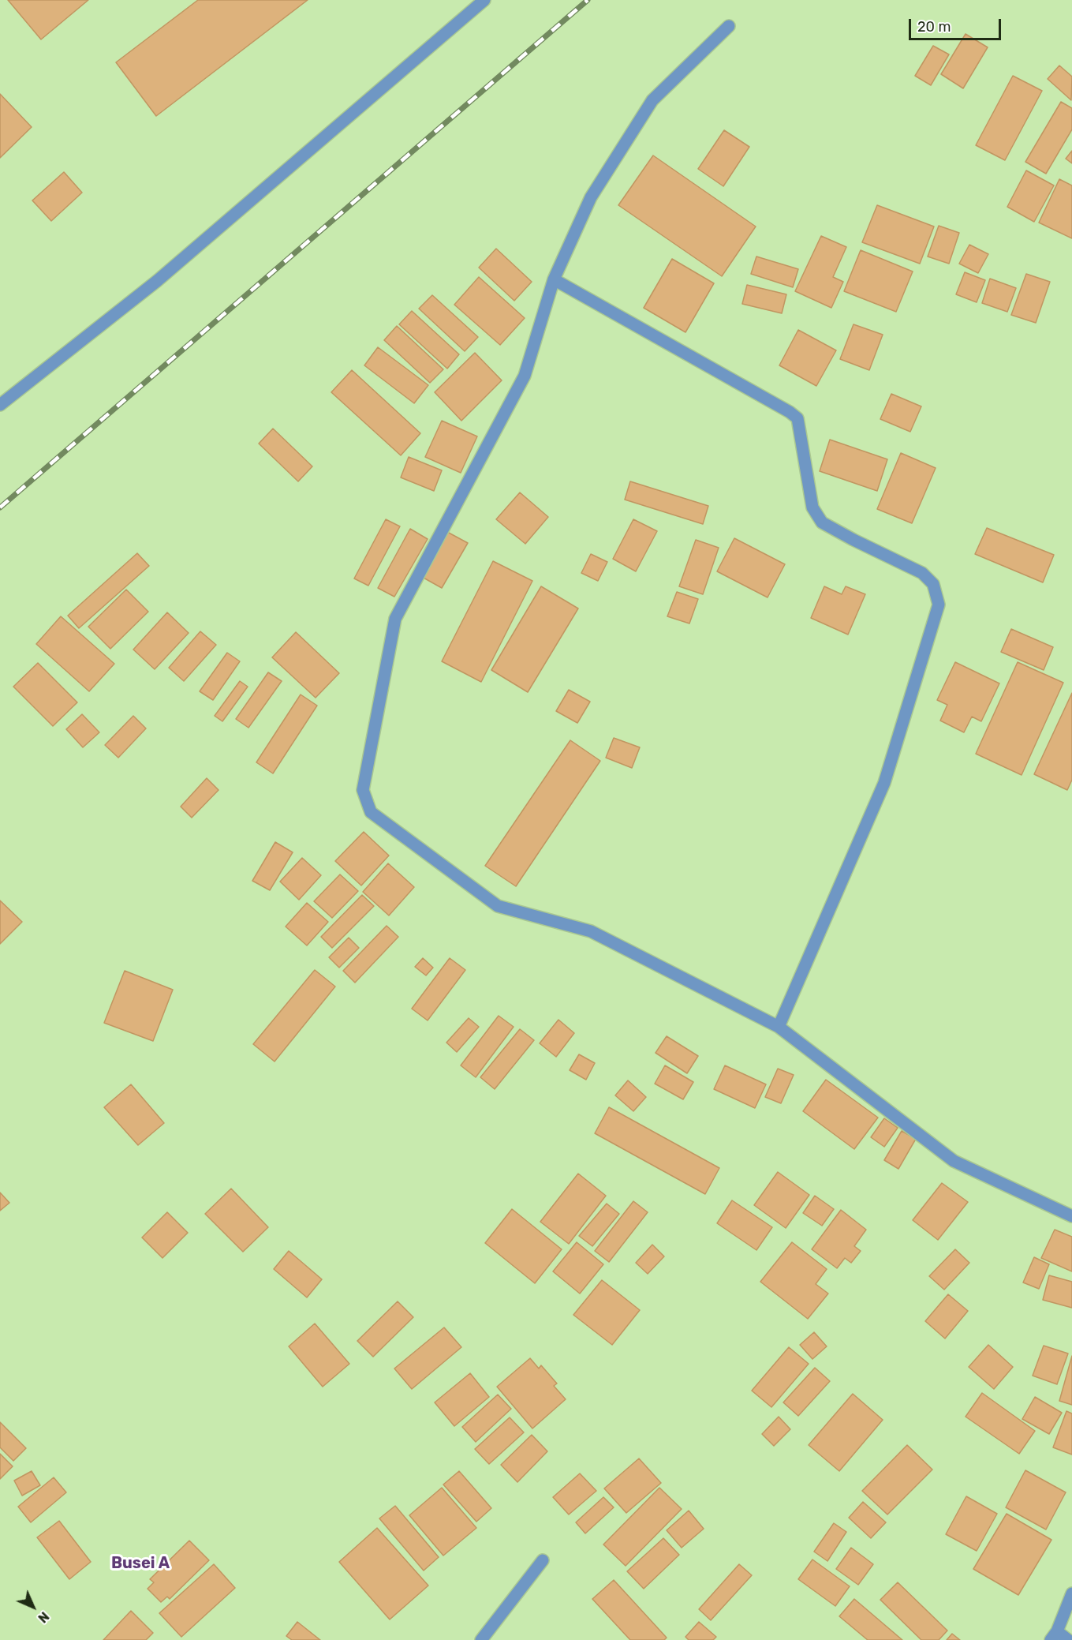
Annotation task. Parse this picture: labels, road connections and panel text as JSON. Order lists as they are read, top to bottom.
{
  "districts": ["Busei A"],
  "scale_bar": "20 m",
  "north": "bottom right"
}
